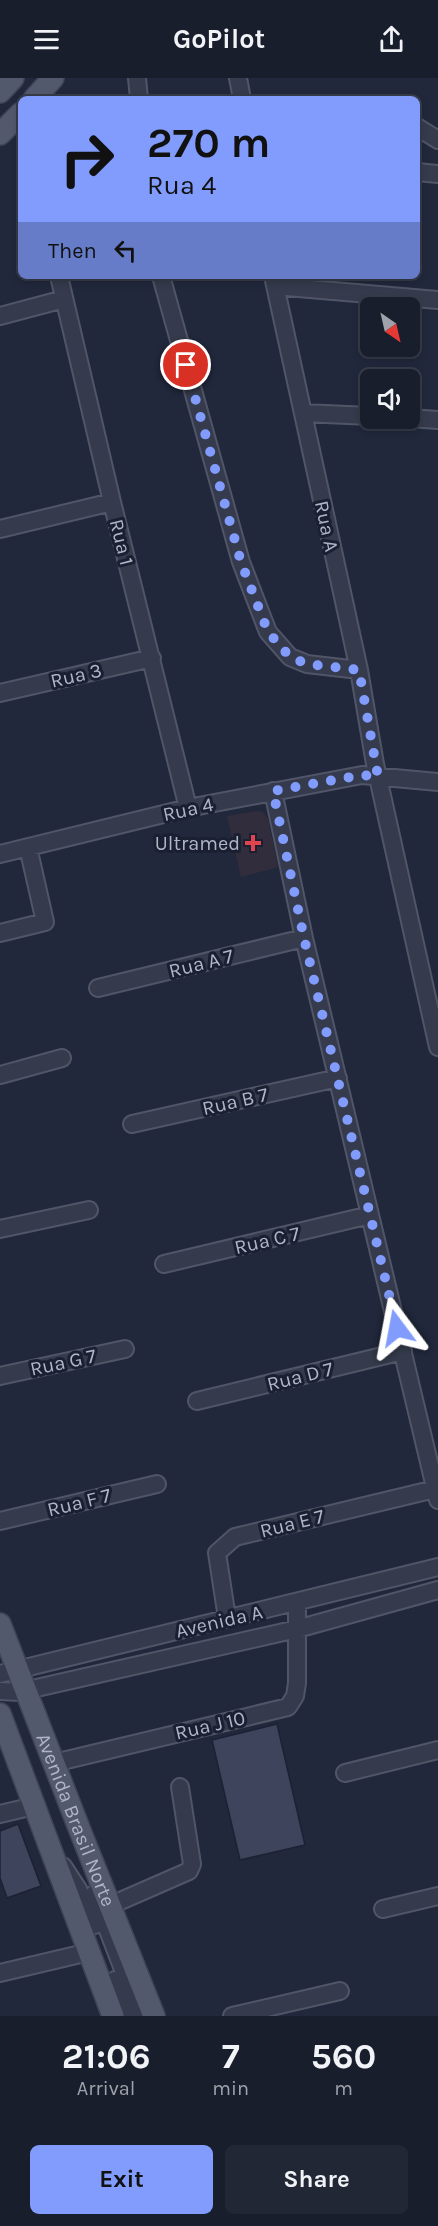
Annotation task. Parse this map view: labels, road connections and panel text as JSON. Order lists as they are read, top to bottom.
{
  "streets": {
    "main road": ["Avenida Brasil Norte"],
    "street": [
      "Rua A",
      "Rua 1",
      "Rua 3",
      "Rua 4",
      "Rua A 7",
      "Rua B 7",
      "Rua C 7",
      "Rua G 7",
      "Rua D 7",
      "Rua F 7",
      "Rua E 7",
      "Avenida A",
      "Rua J 10"
    ]
  },
  "crossings": [
    ["Rua A", "Rua 4"],
    ["Rua 1", "Rua 3"],
    ["Rua 1", "Rua 4"],
    ["Rua E 7", "Avenida A"],
    ["Avenida A", "Rua J 10"],
    ["Avenida A", "Avenida Brasil Norte"],
    ["Rua J 10", "Avenida Brasil Norte"]
  ],
  "places": {
    "health": ["Ultramed"]
  },
  "north": "bottom right",
  "page": {
    "header": "GoPilot",
    "turn": ["270 m", "Rua 4"],
    "then": "Then",
    "eta": [
      "21:06",
      "Arrival",
      "7",
      "min",
      "560",
      "m"
    ],
    "buttons": ["Exit", "Share"]
  }
}
